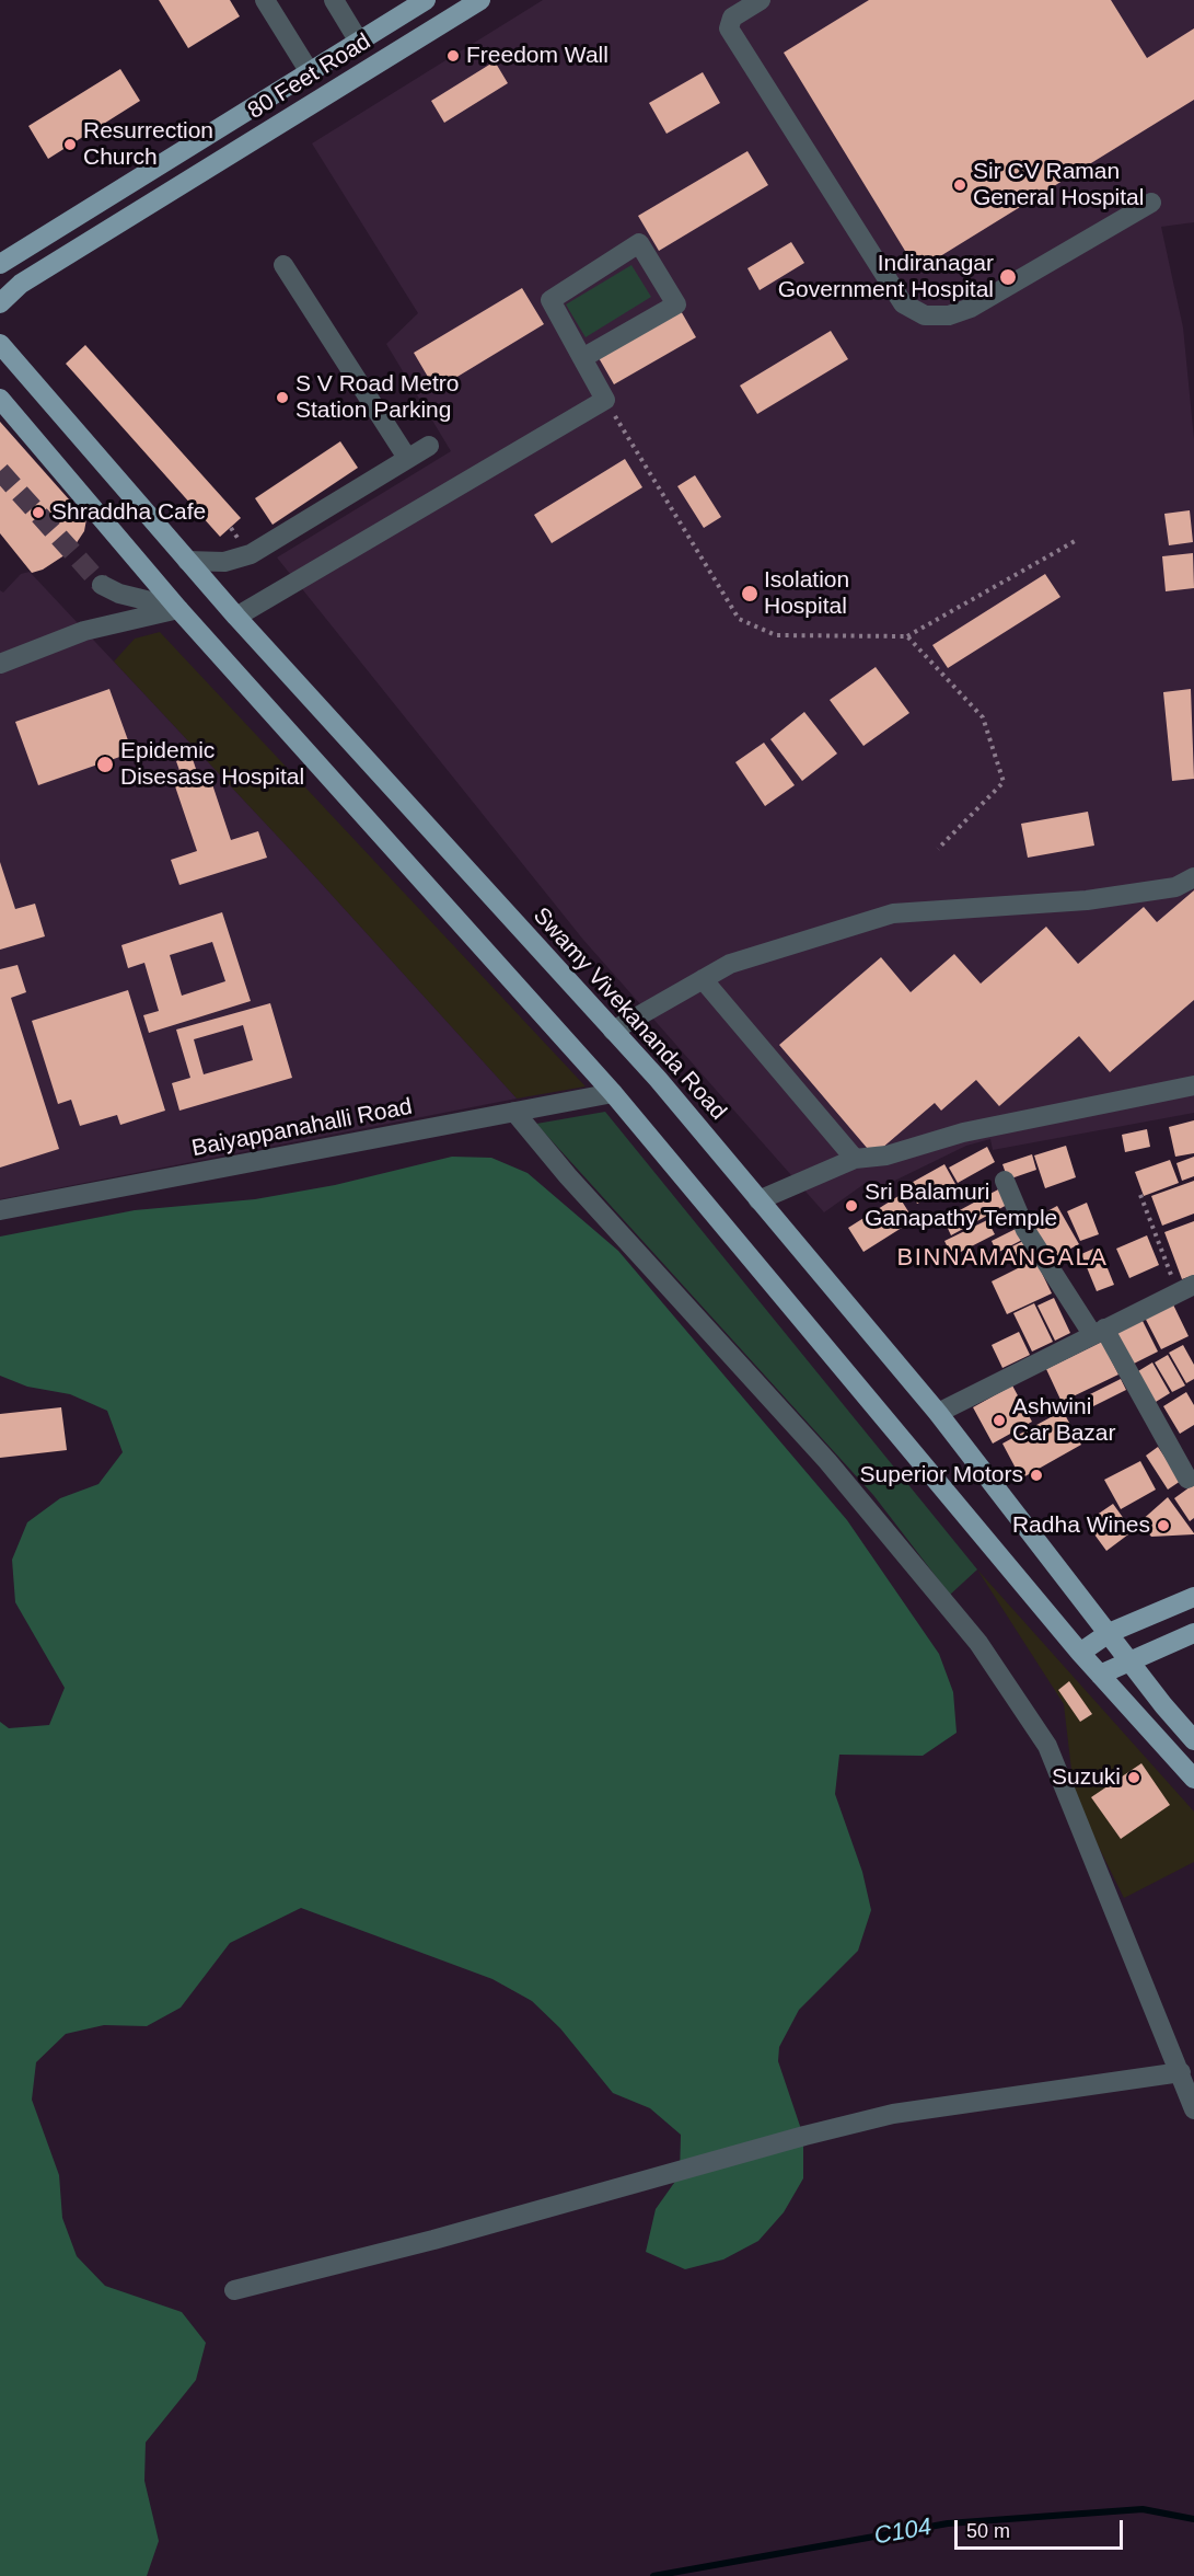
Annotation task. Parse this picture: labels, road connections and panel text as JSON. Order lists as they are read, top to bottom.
{
  "streets": {
    "main road": ["80 Feet Road", "Swamy Vivekananda Road"],
    "street": ["Baiyappanahalli Road"]
  },
  "districts": ["BINNAMANGALA"],
  "water": ["C104"],
  "places": [
    "Freedom Wall",
    "Resurrection Church",
    "Sir CV Raman General Hospital",
    "Indiranagar Government Hospital",
    "S V Road Metro Station Parking",
    "Shraddha Cafe",
    "Isolation Hospital",
    "Epidemic Disesase Hospital",
    "Sri Balamuri Ganapathy Temple",
    "Ashwini Car Bazar",
    "Superior Motors",
    "Radha Wines",
    "Suzuki"
  ],
  "scale_bar": "50 m"
}
